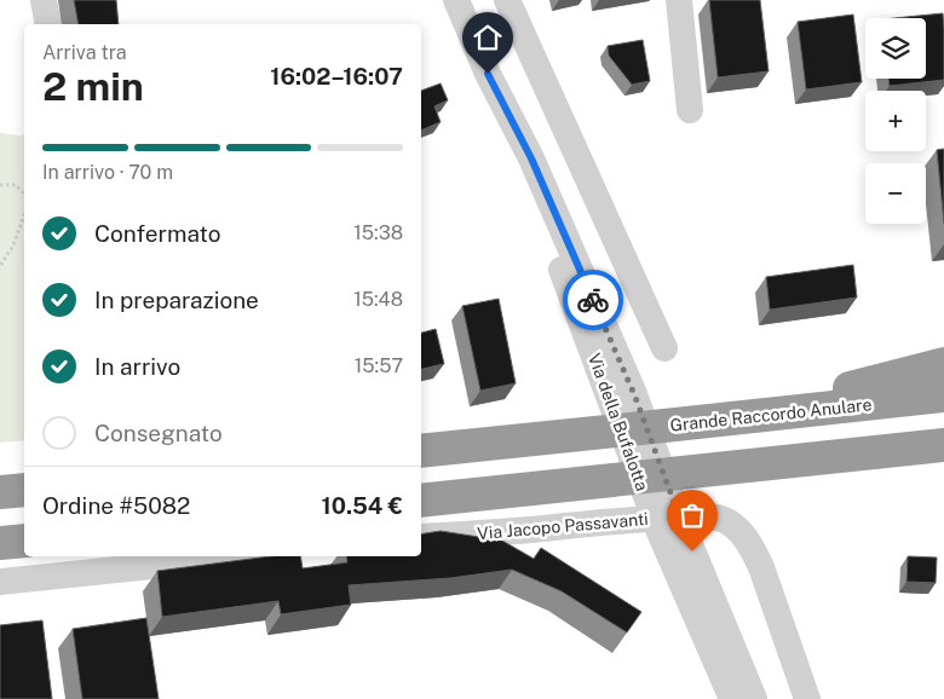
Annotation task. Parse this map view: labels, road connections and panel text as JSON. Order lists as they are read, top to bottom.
{
  "streets": {
    "highway": ["Grande Raccordo Anulare"],
    "street": ["Via della Bufalotta", "Via Jacopo Passavanti"]
  },
  "page": {
    "map_buttons": ["+", "−"],
    "heading": ["2 min", "Arriva tra", "16:02–16:07"],
    "panel": ["Ordine #5082", "10.54 €"],
    "bar": "In arrivo · 70 m",
    "list": [
      ["Confermato", "15:38"],
      ["In preparazione", "15:48"],
      ["In arrivo", "15:57"],
      "Consegnato"
    ]
  }
}
